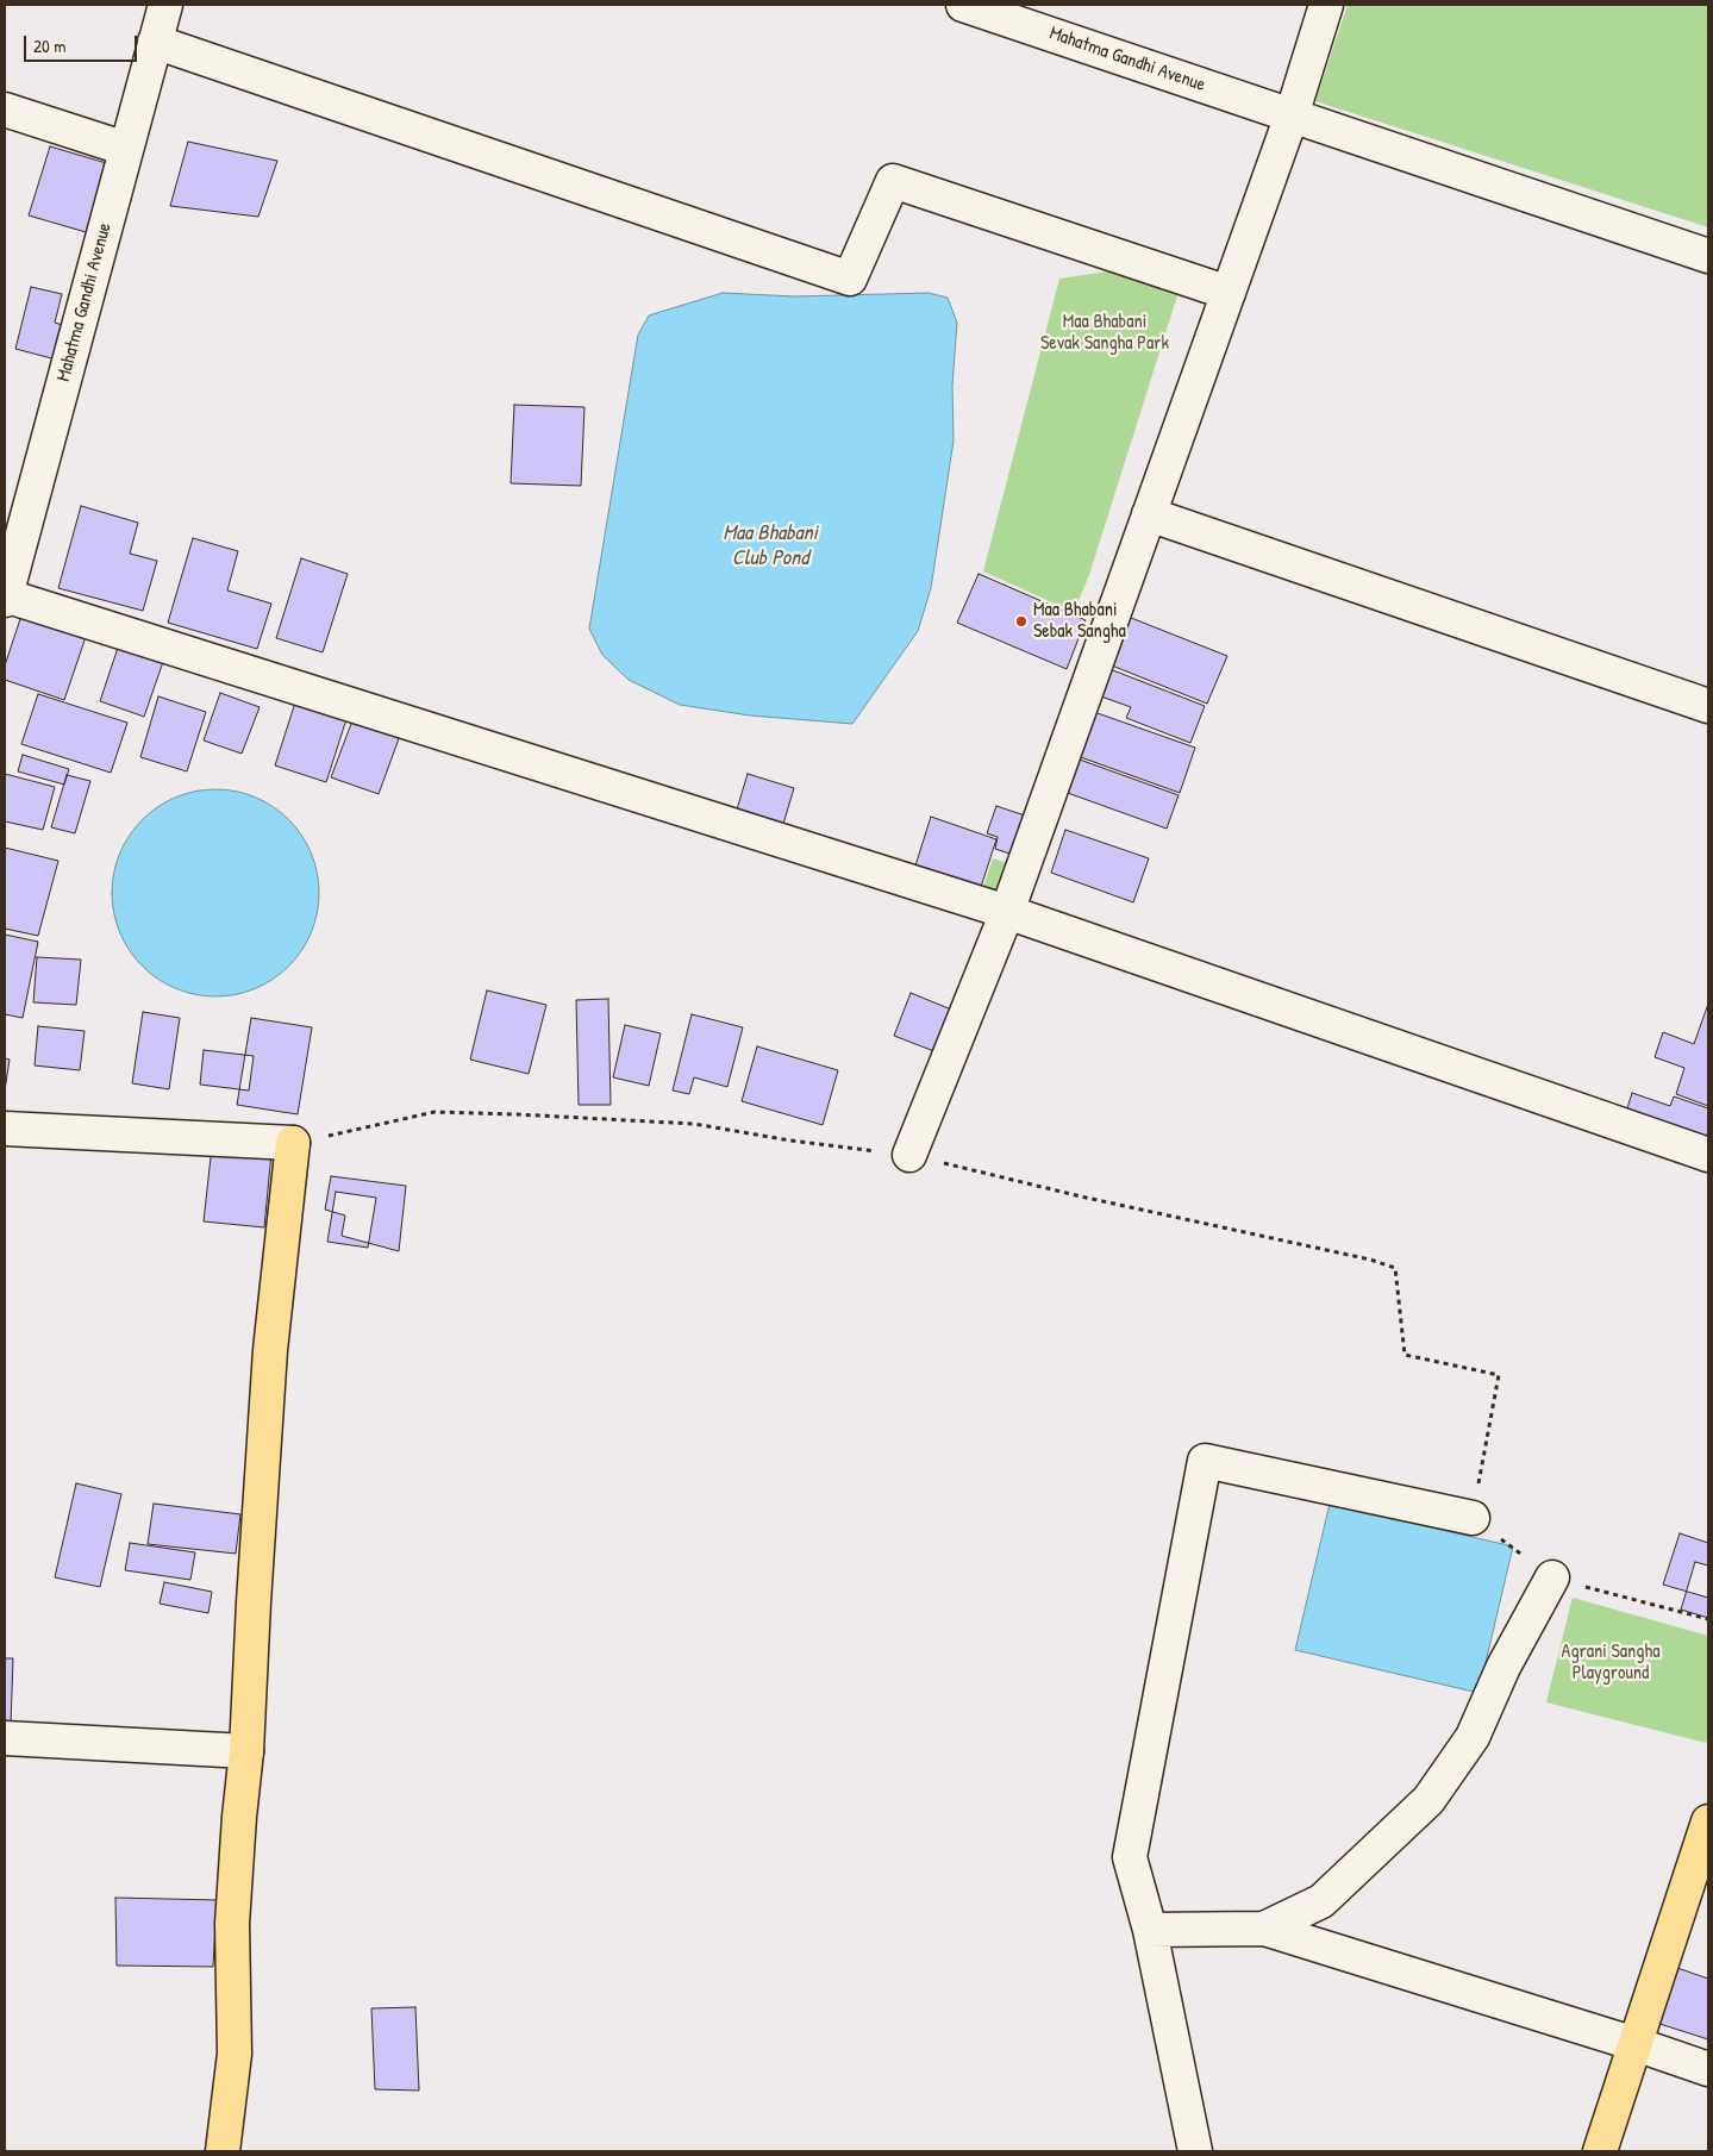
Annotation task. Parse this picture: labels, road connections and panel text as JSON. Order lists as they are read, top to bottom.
{
  "streets": {
    "street": ["Mahatma Gandhi Avenue"]
  },
  "water": ["Maa Bhabani Club Pond"],
  "parks": ["Maa Bhabani Sevak Sangha Park", "Agrani Sangha Playground"],
  "places": ["Maa Bhabani Sebak Sangha"],
  "scale_bar": "20 m"
}
